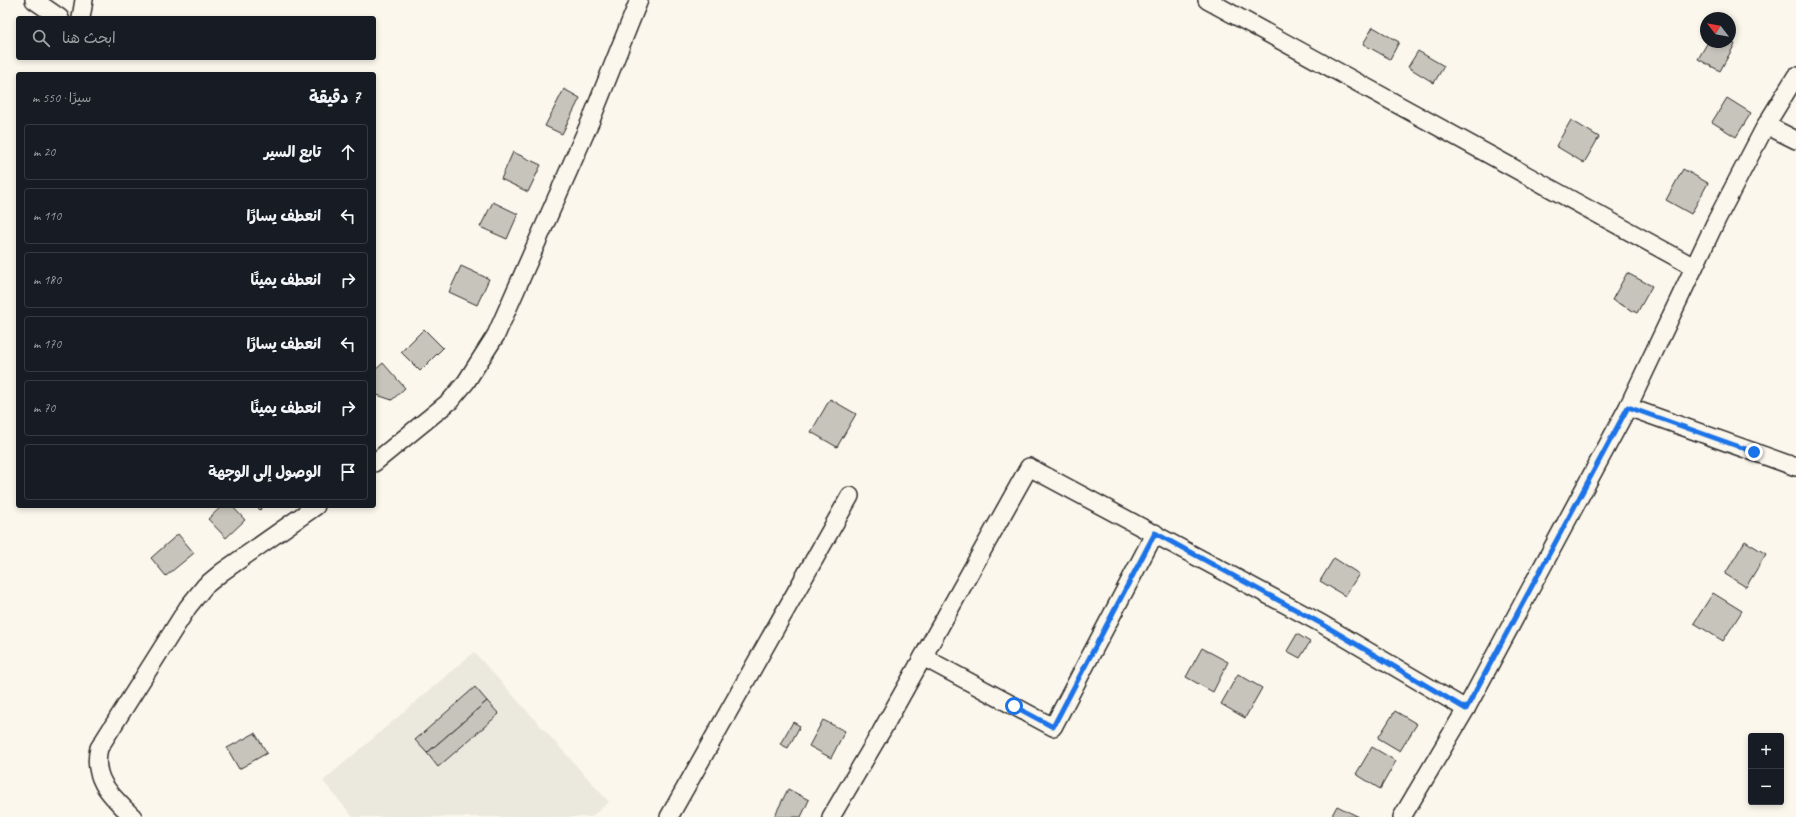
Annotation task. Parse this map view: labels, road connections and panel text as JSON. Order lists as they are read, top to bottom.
{
  "north": "top left",
  "page": {
    "search": "ابحث هنا",
    "heading": ["7 دقيقة", "سيرًا · 550 m"],
    "list": [
      ["تابع السير", "20 m"],
      ["انعطف يسارًا", "110 m"],
      ["انعطف يمينًا", "180 m"],
      ["انعطف يسارًا", "170 m"],
      ["انعطف يمينًا", "70 m"],
      "الوصول إلى الوجهة"
    ],
    "map_buttons": ["+", "−"]
  }
}
